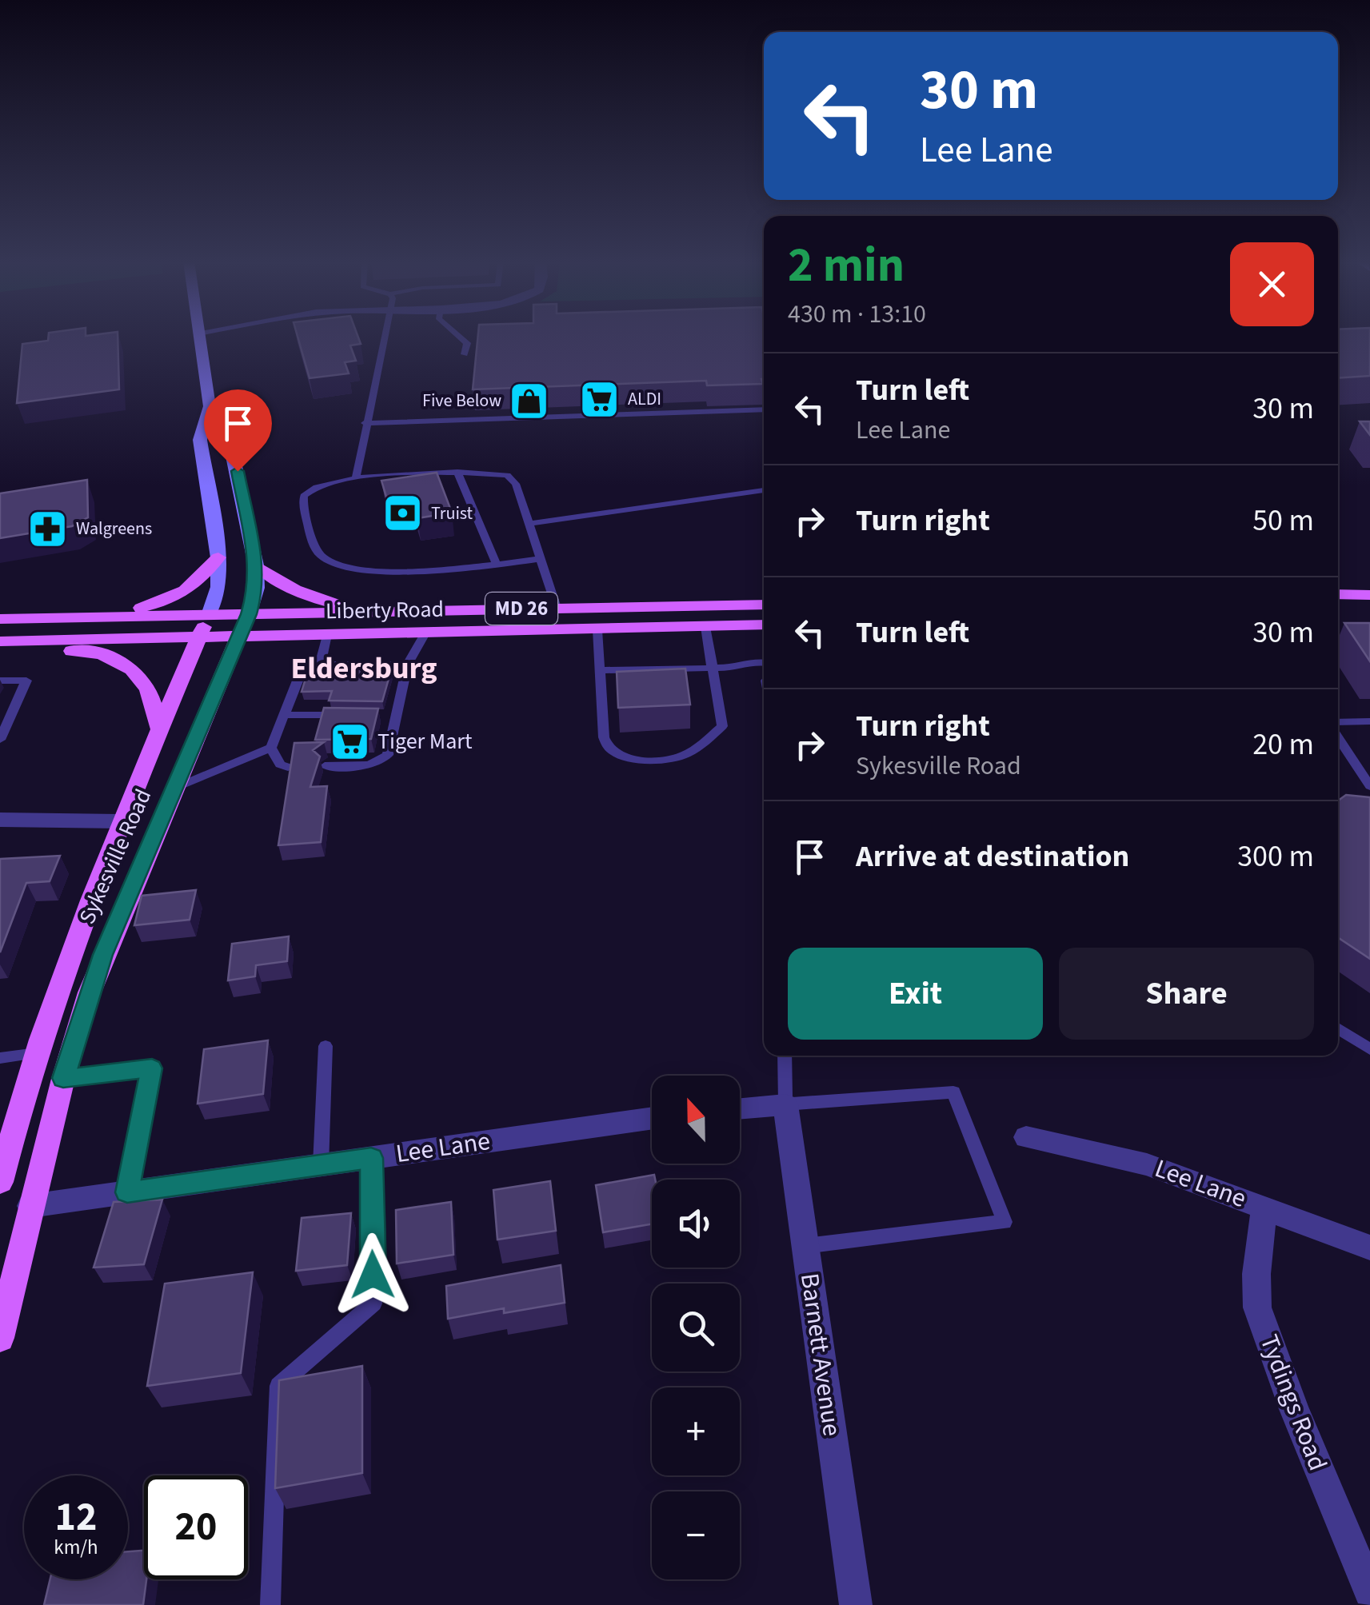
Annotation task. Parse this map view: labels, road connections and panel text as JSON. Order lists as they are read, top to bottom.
{
  "streets": {
    "main road": ["MD 26", "Liberty Road", "Sykesville Road"],
    "street": ["Lee Lane", "Barnett Avenue", "Tydings Road"]
  },
  "crossings": [
    ["Liberty Road", "Sykesville Road"],
    ["Sykesville Road", "Lee Lane"],
    ["Lee Lane", "Tydings Road"]
  ],
  "districts": ["Eldersburg"],
  "places": {
    "supermarket": ["ALDI", "Tiger Mart"],
    "shop": ["Five Below"],
    "bank": ["Truist"],
    "pharmacy": ["Walgreens"]
  },
  "north": "top",
  "page": {
    "turn": ["30 m", "Lee Lane"],
    "heading": ["2 min", "430 m · 13:10"],
    "list": [
      {
        "name": "Turn left",
        "note": "Lee Lane",
        "value": "30 m"
      },
      {
        "name": "Turn right",
        "value": "50 m"
      },
      {
        "name": "Turn left",
        "value": "30 m"
      },
      {
        "name": "Turn right",
        "note": "Sykesville Road",
        "value": "20 m"
      },
      {
        "name": "Arrive at destination",
        "value": "300 m"
      }
    ],
    "buttons": ["Exit", "Share"],
    "map_buttons": ["+", "−"],
    "speed": "12 km/h",
    "limit": "20"
  }
}
